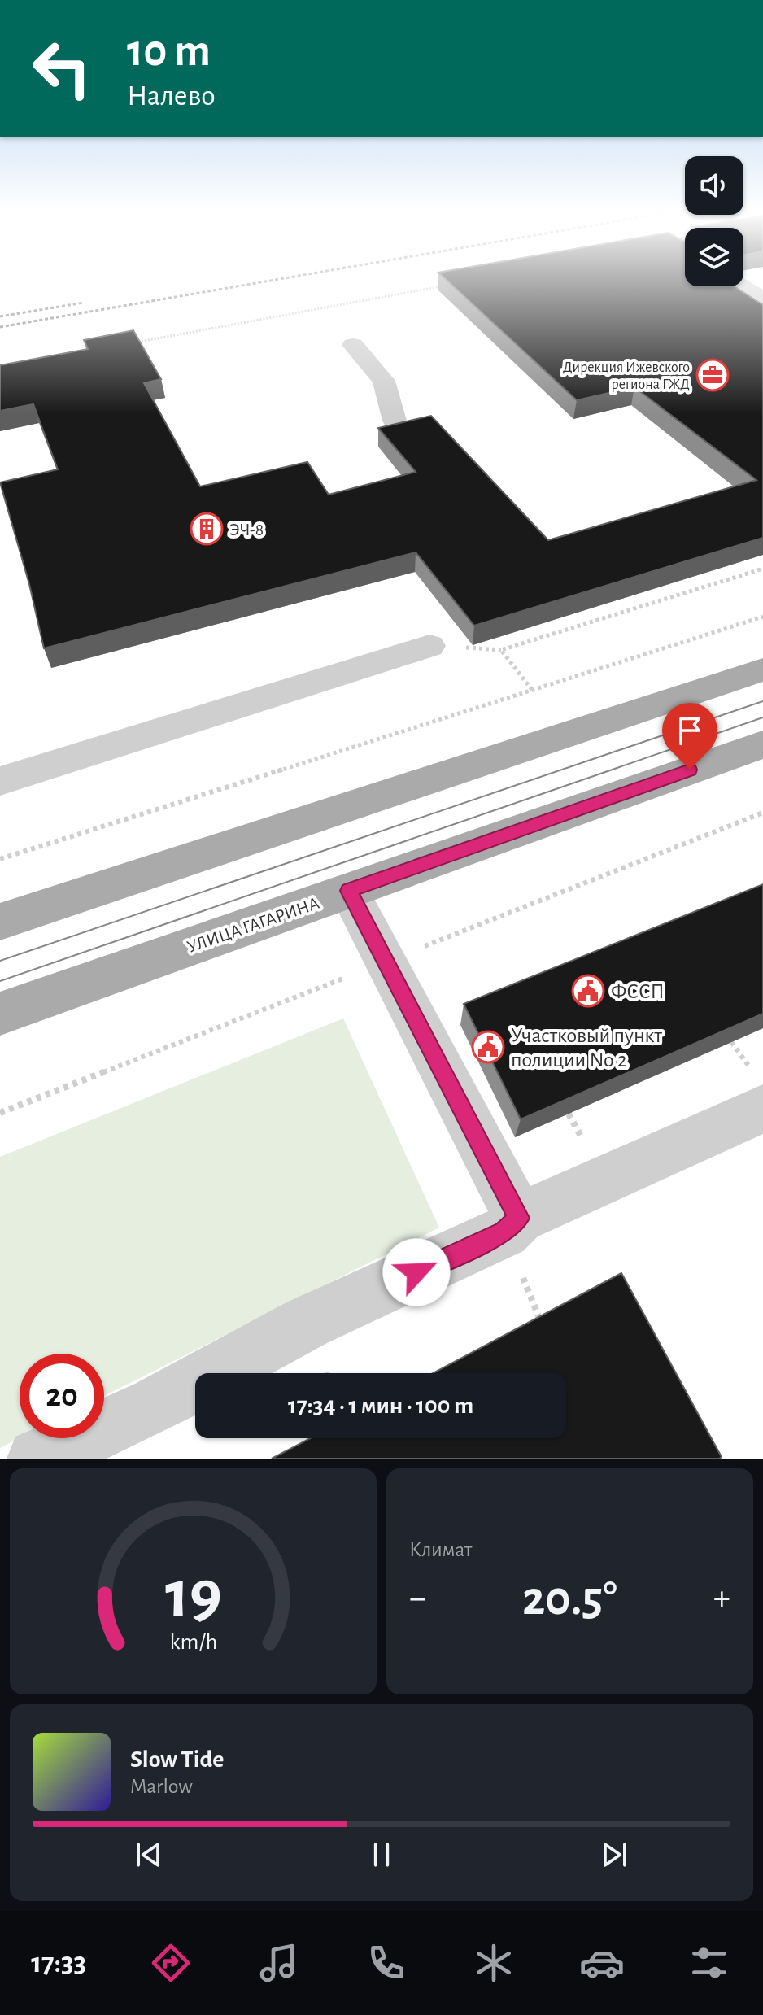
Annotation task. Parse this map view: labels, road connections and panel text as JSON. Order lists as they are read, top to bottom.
{
  "streets": {
    "main road": ["УЛИЦА ГАГАРИНА"]
  },
  "places": {
    "office": ["Дирекция Ижевского региона ГЖД"],
    "building": ["ЭЧ-8"],
    "public building": ["ФССП", "Участковый пункт полиции No 2"]
  },
  "page": {
    "turn": ["10 m", "Налево"],
    "limit": "20",
    "trip": "17:34 · 1 мин · 100 m",
    "tile": "Климат",
    "heat": ["−", "20.5°", "+"],
    "song": ["Slow Tide", "Marlow"],
    "tabs": "17:33",
    "gauge": ["19", "km/h"]
  }
}
